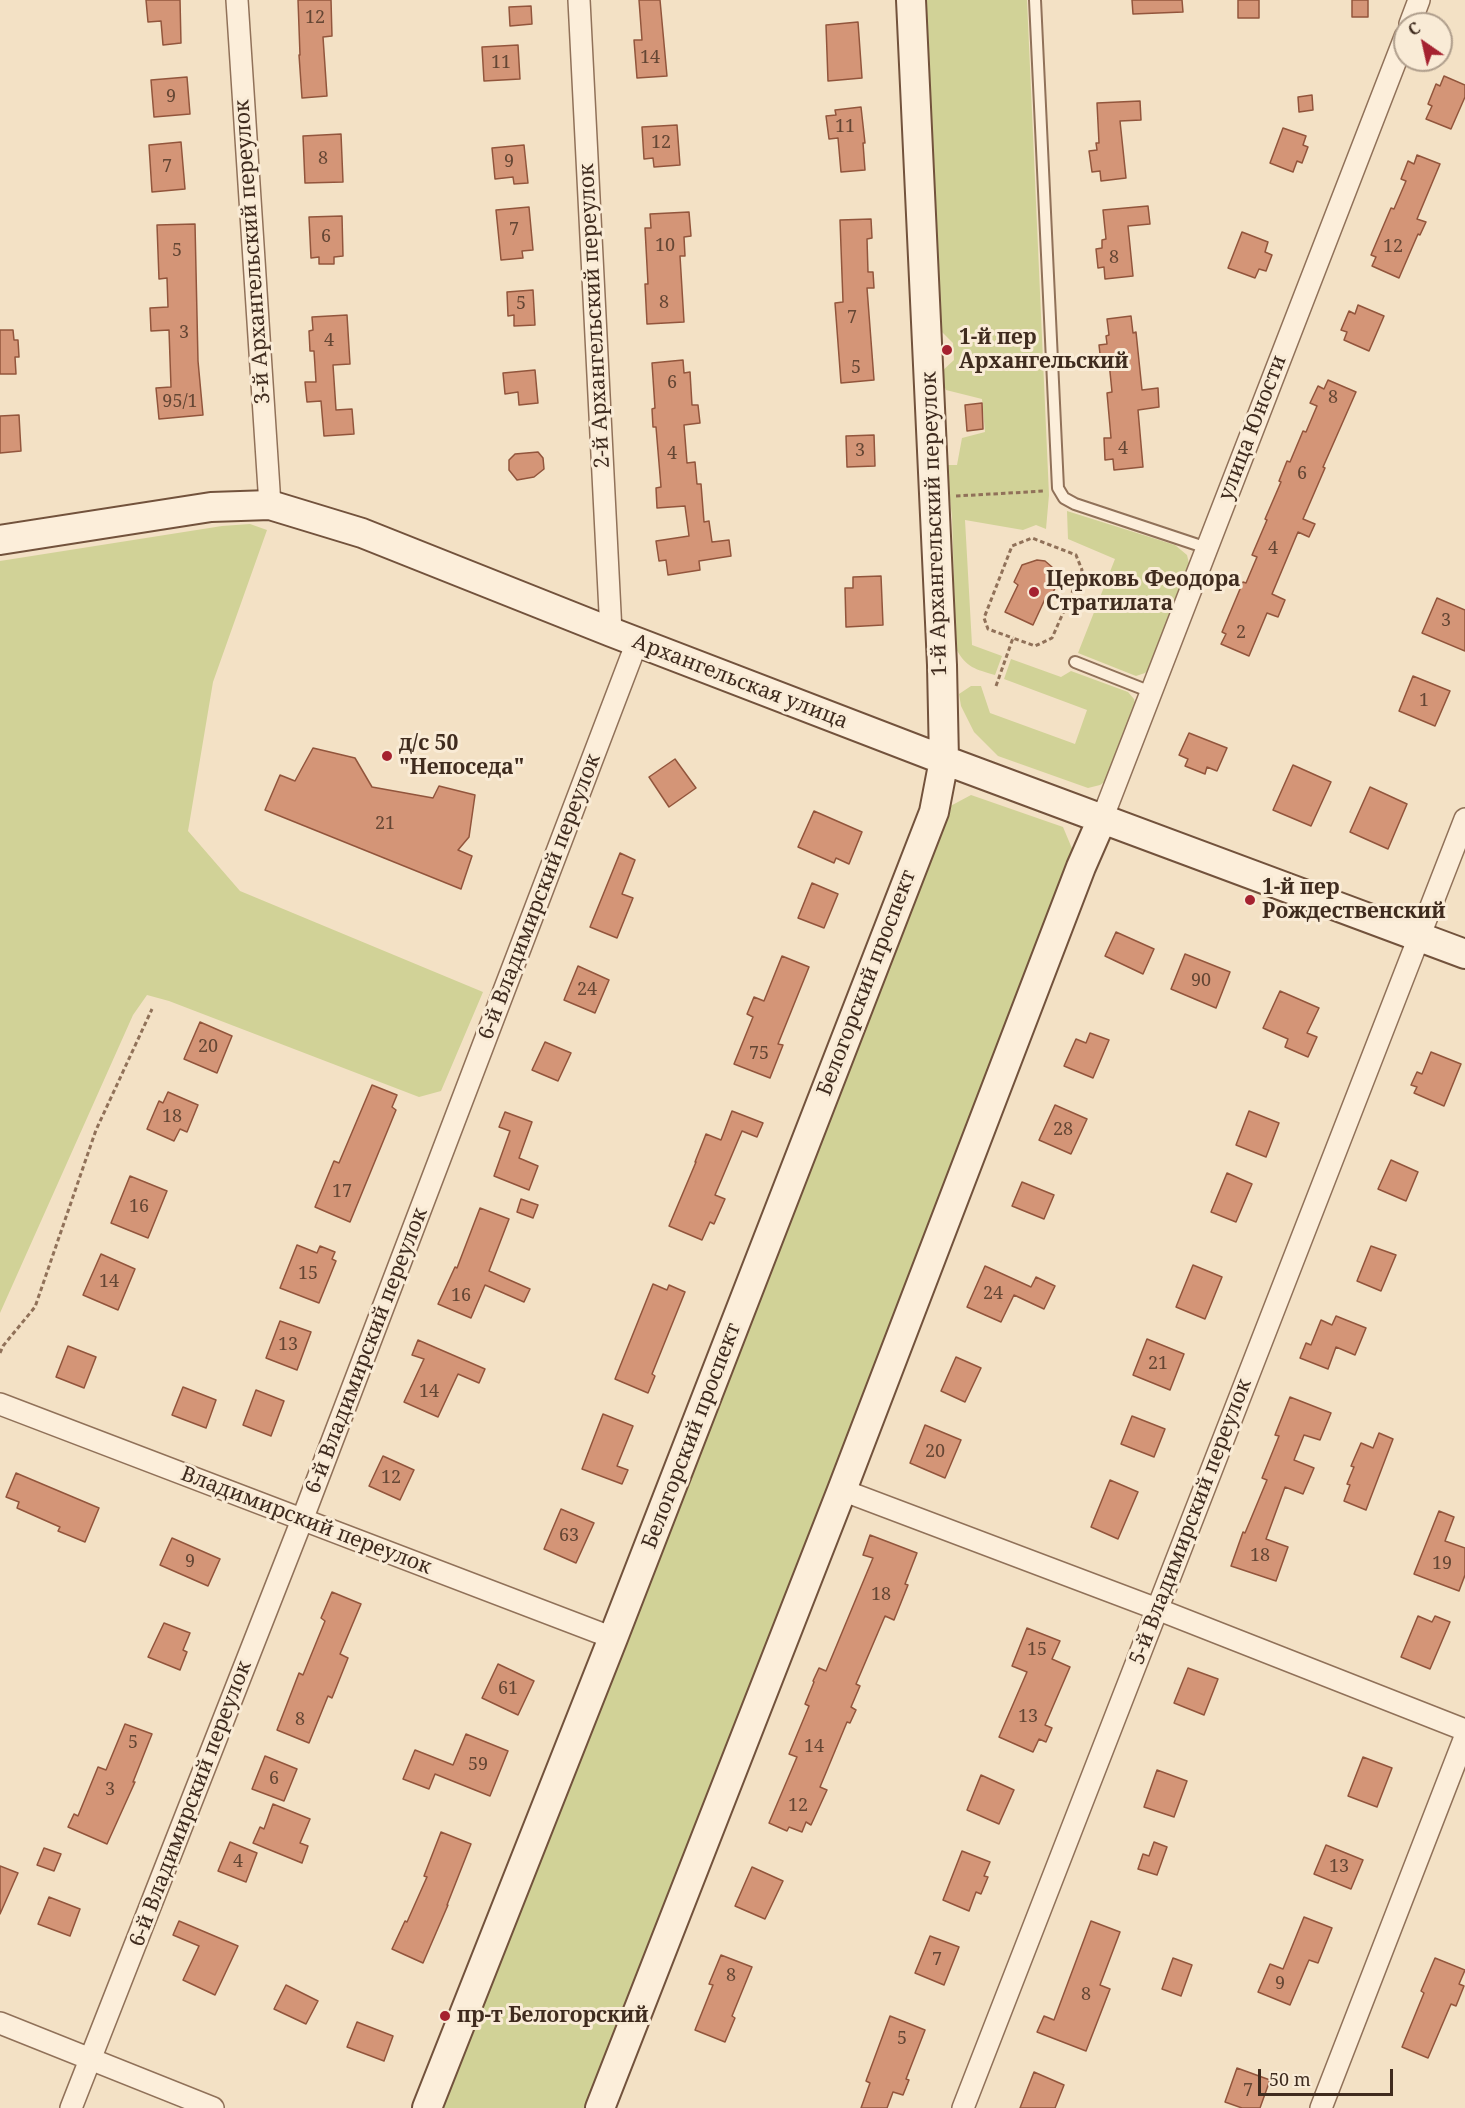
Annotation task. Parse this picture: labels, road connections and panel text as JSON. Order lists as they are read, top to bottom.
{
  "streets": {
    "street": [
      "3-й Архангельский переулок",
      "2-й Архангельский переулок",
      "улица Юности",
      "1-й Архангельский переулок",
      "Архангельская улица",
      "6-й Владимирский переулок",
      "Белогорский проспект",
      "Владимирский переулок",
      "5-й Владимирский переулок"
    ]
  },
  "crossings": [
    ["3-й Архангельский переулок", "Архангельская улица"],
    ["2-й Архангельский переулок", "Архангельская улица"],
    ["улица Юности", "Архангельская улица"],
    ["1-й Архангельский переулок", "Архангельская улица"],
    ["1-й Архангельский переулок", "Белогорский проспект"],
    ["Архангельская улица", "6-й Владимирский переулок"],
    ["Архангельская улица", "Белогорский проспект"],
    ["Архангельская улица", "5-й Владимирский переулок"],
    ["6-й Владимирский переулок", "Владимирский переулок"],
    ["Белогорский проспект", "Владимирский переулок"]
  ],
  "places": [
    "1-й пер Архангельский",
    "Церковь Феодора Стратилата",
    "д/с 50 \"Непоседа\"",
    "1-й пер Рождественский",
    "пр-т Белогорский"
  ],
  "house_numbers": [
    "12",
    "14",
    "11",
    "9",
    "11",
    "12",
    "8",
    "9",
    "7",
    "7",
    "6",
    "10",
    "12",
    "5",
    "8",
    "8",
    "5",
    "7",
    "3",
    "4",
    "5",
    "6",
    "8",
    "95/1",
    "4",
    "3",
    "4",
    "6",
    "4",
    "3",
    "2",
    "1",
    "21",
    "90",
    "24",
    "20",
    "75",
    "18",
    "28",
    "17",
    "16",
    "15",
    "14",
    "24",
    "16",
    "13",
    "21",
    "14",
    "20",
    "12",
    "63",
    "18",
    "9",
    "19",
    "18",
    "15",
    "61",
    "13",
    "8",
    "5",
    "14",
    "59",
    "6",
    "3",
    "12",
    "4",
    "13",
    "7",
    "8",
    "9",
    "8",
    "5",
    "7"
  ],
  "scale_bar": "50 m",
  "north": "top left"
}
